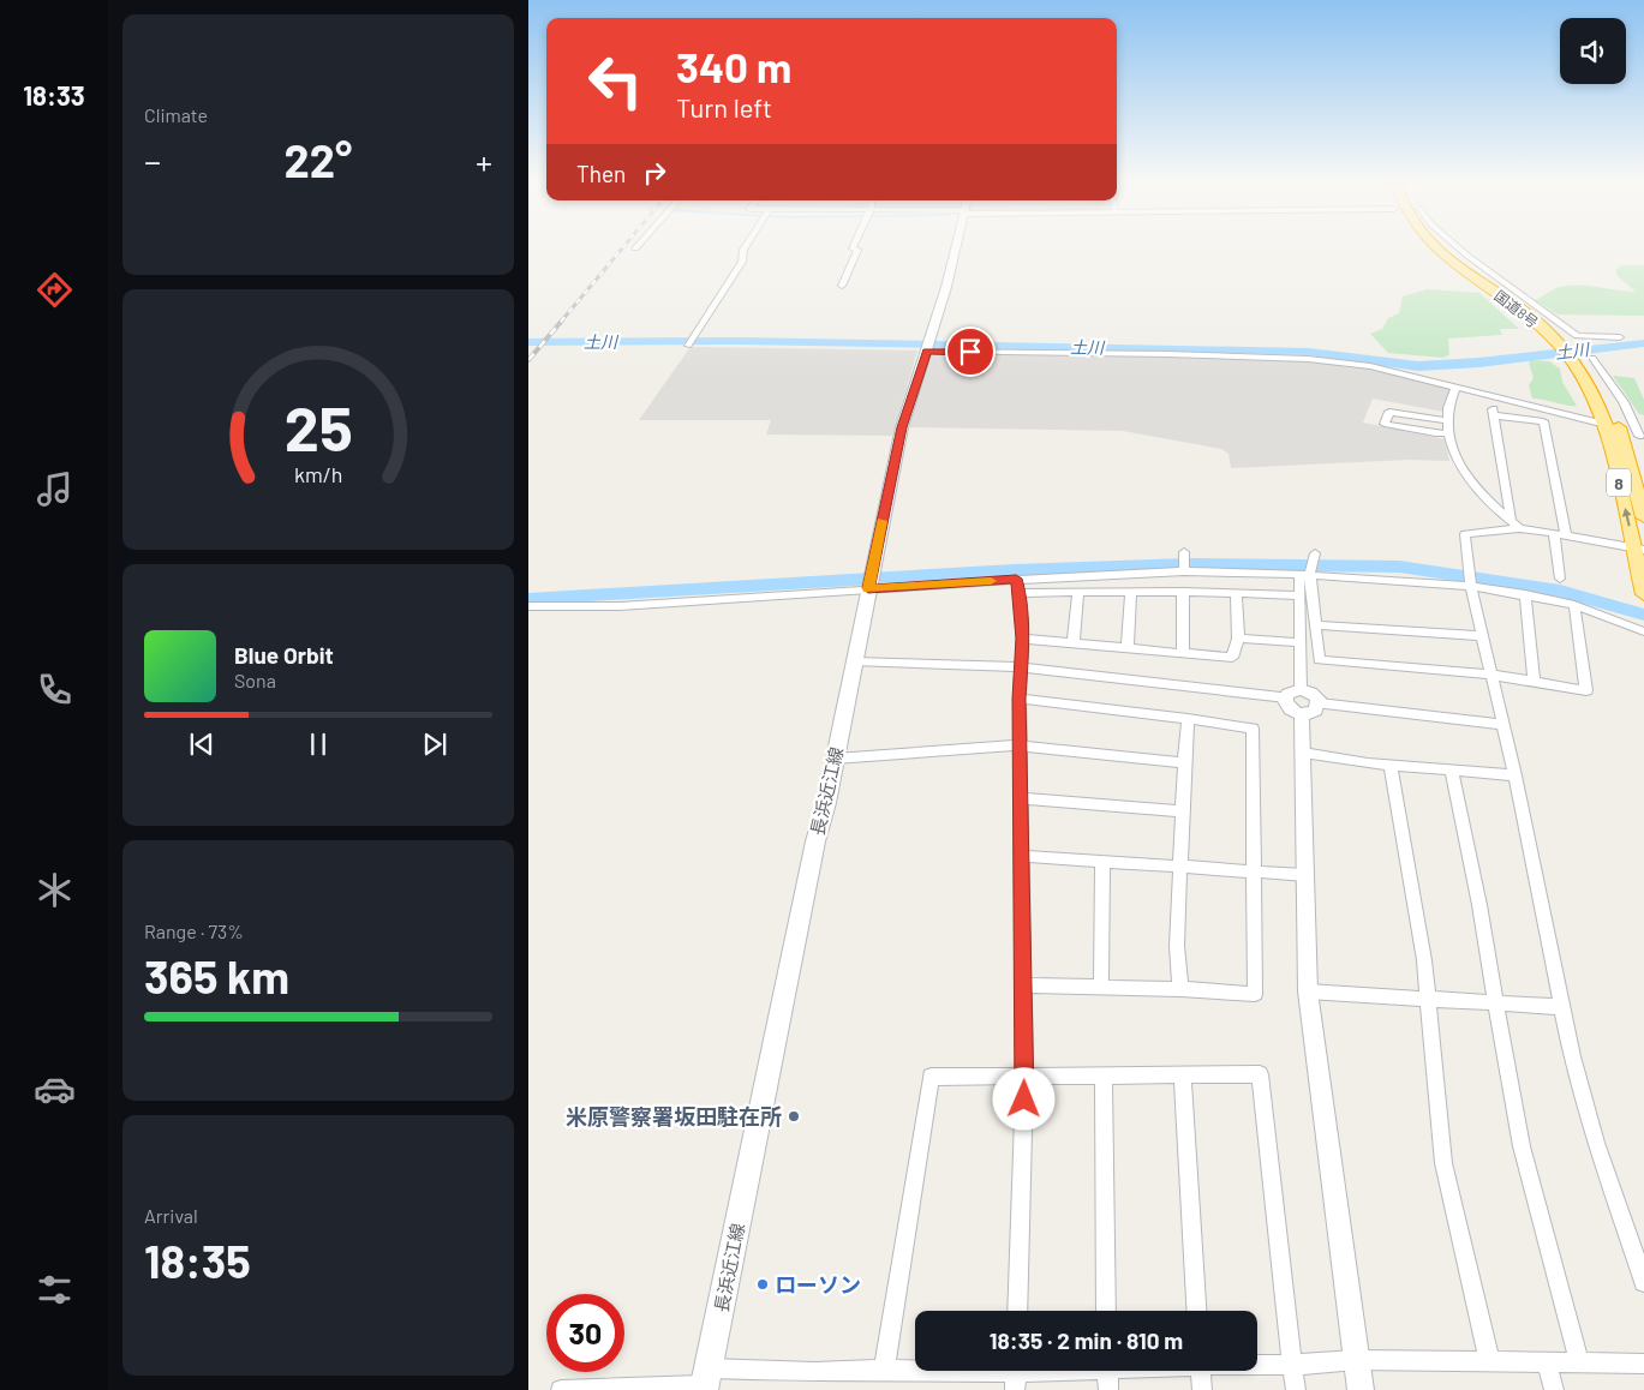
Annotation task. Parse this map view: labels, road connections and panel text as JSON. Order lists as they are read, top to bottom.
{
  "streets": {
    "highway": ["国道8号", "8"],
    "main road": ["長浜近江線"]
  },
  "water": ["土川"],
  "places": ["米原警察署坂田駐在所", "ローソン"],
  "page": {
    "tabs": "18:33",
    "tile": [
      "Climate",
      ["Range · 73%", "365 km"],
      ["Arrival", "18:35"]
    ],
    "turn": ["340 m", "Turn left"],
    "heat": ["−", "22°", "+"],
    "then": "Then",
    "song": ["Blue Orbit", "Sona"],
    "limit": "30",
    "trip": "18:35 · 2 min · 810 m",
    "gauge": ["25", "km/h"]
  }
}
